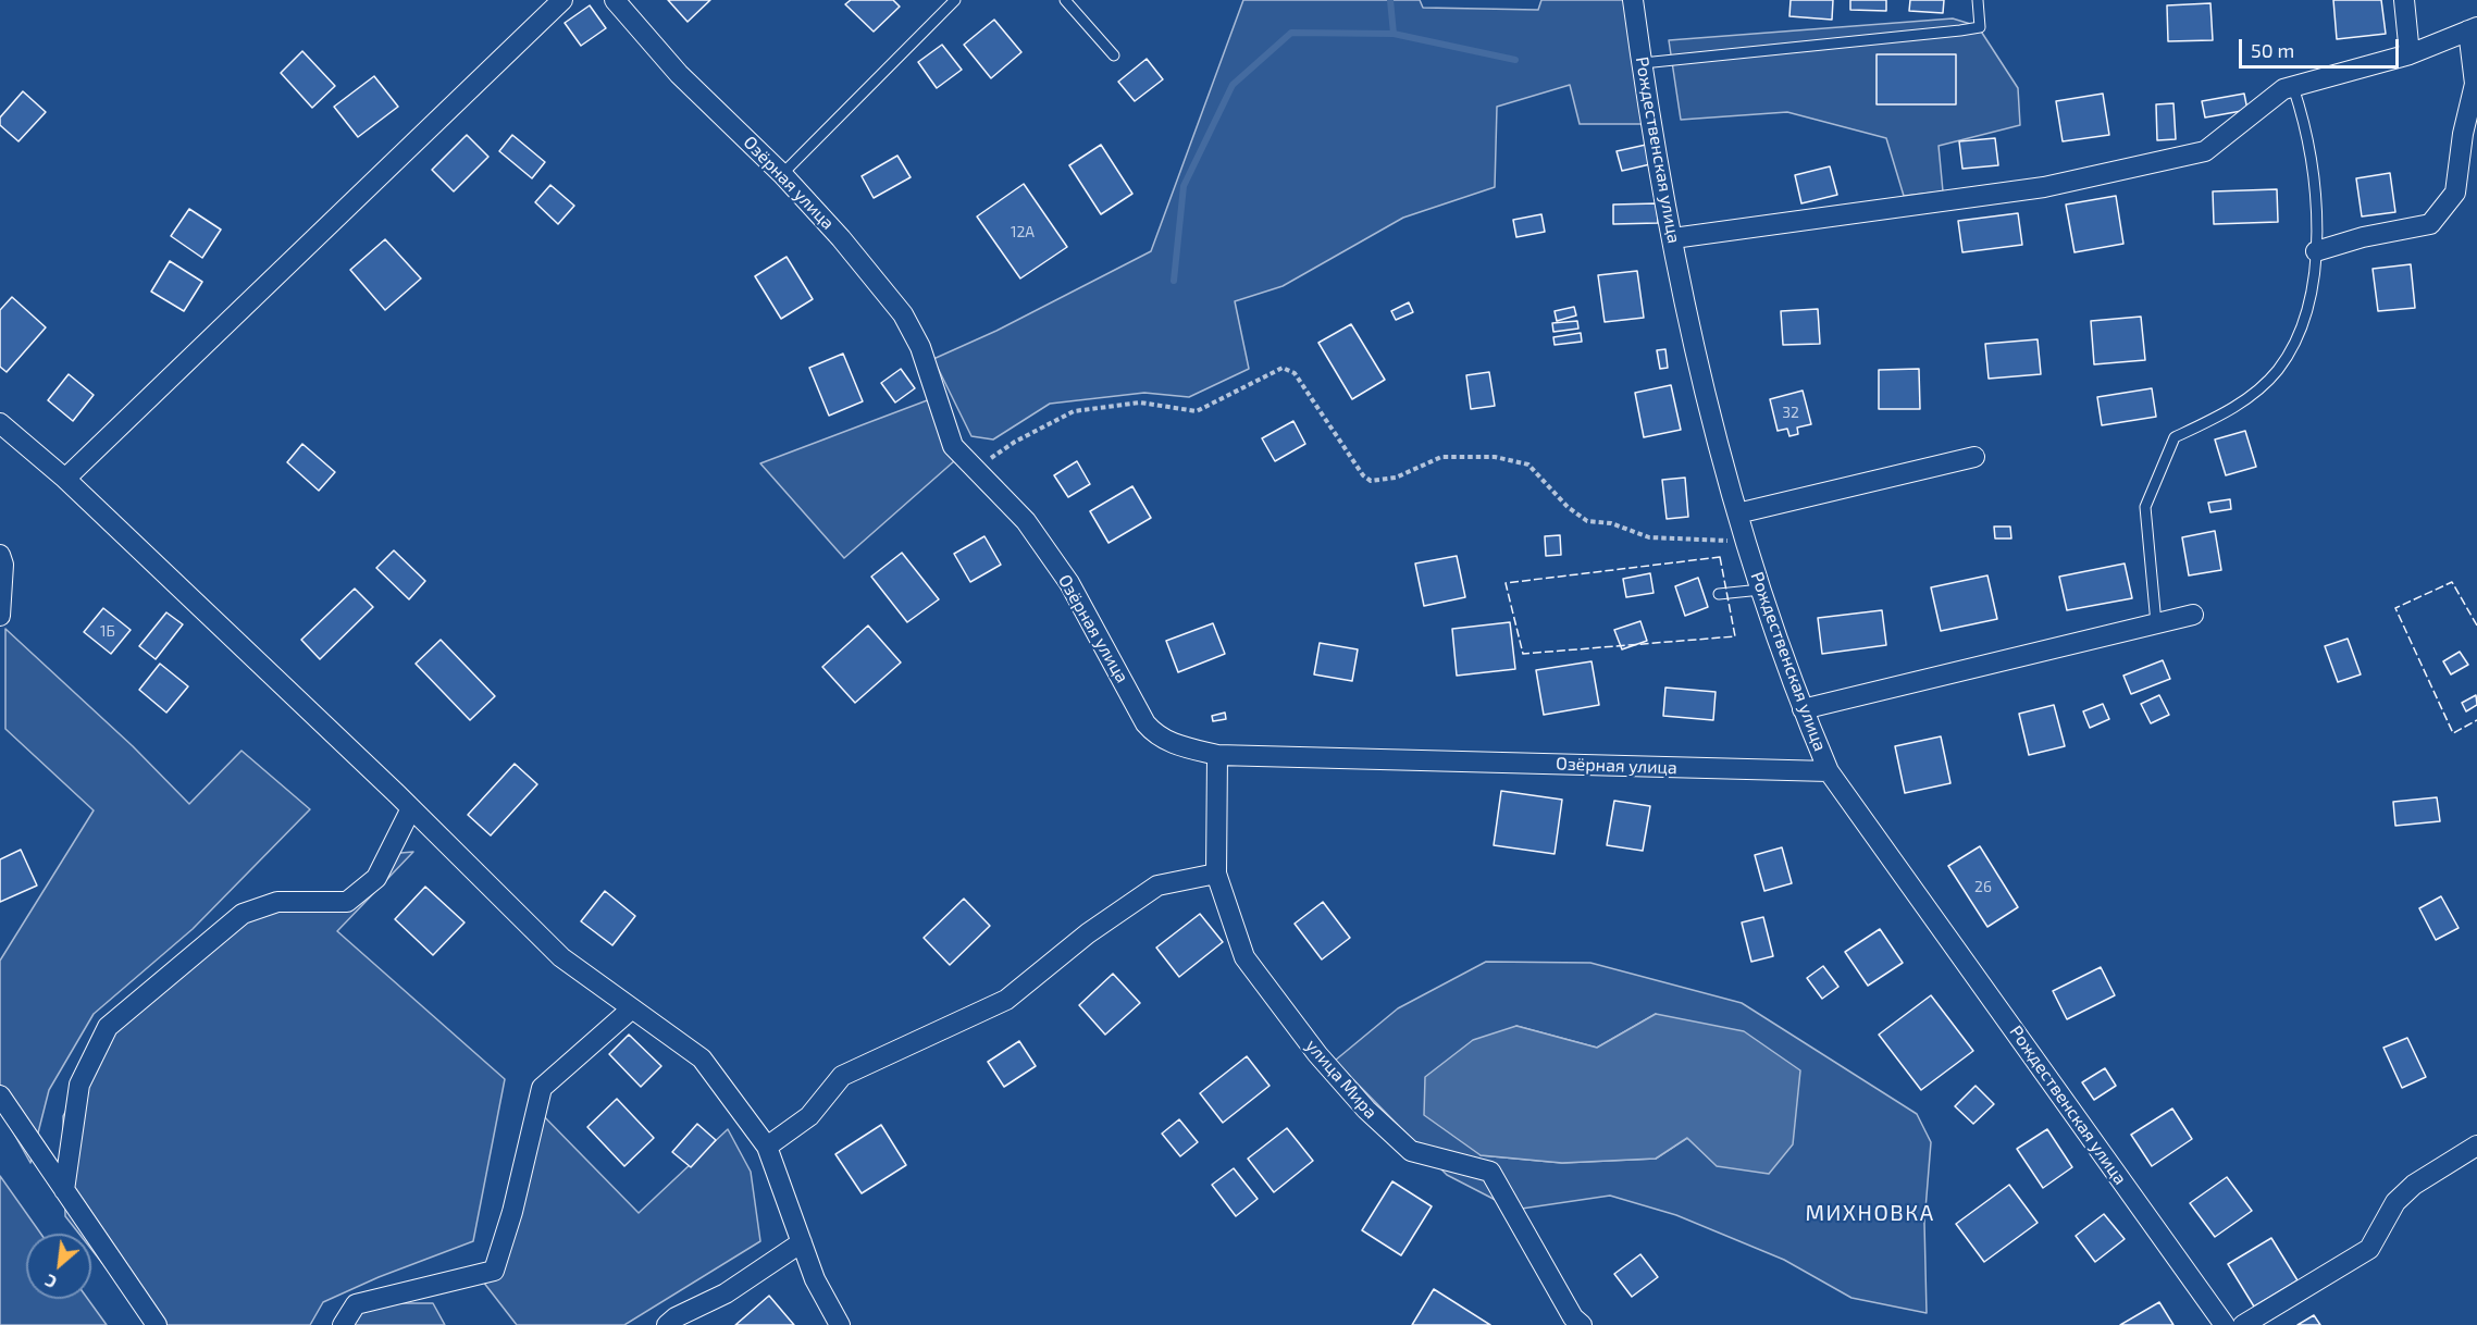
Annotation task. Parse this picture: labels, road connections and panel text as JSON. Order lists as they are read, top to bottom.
{
  "streets": {
    "street": ["Рождественская улица", "Озёрная улица", "улица Мира"]
  },
  "crossings": [
    ["Рождественская улица", "Озёрная улица"],
    ["Озёрная улица", "улица Мира"]
  ],
  "districts": ["МИХНОВКА"],
  "house_numbers": [
    "12А",
    "32",
    "1Б",
    "26"
  ],
  "scale_bar": "50 m",
  "north": "bottom left"
}
